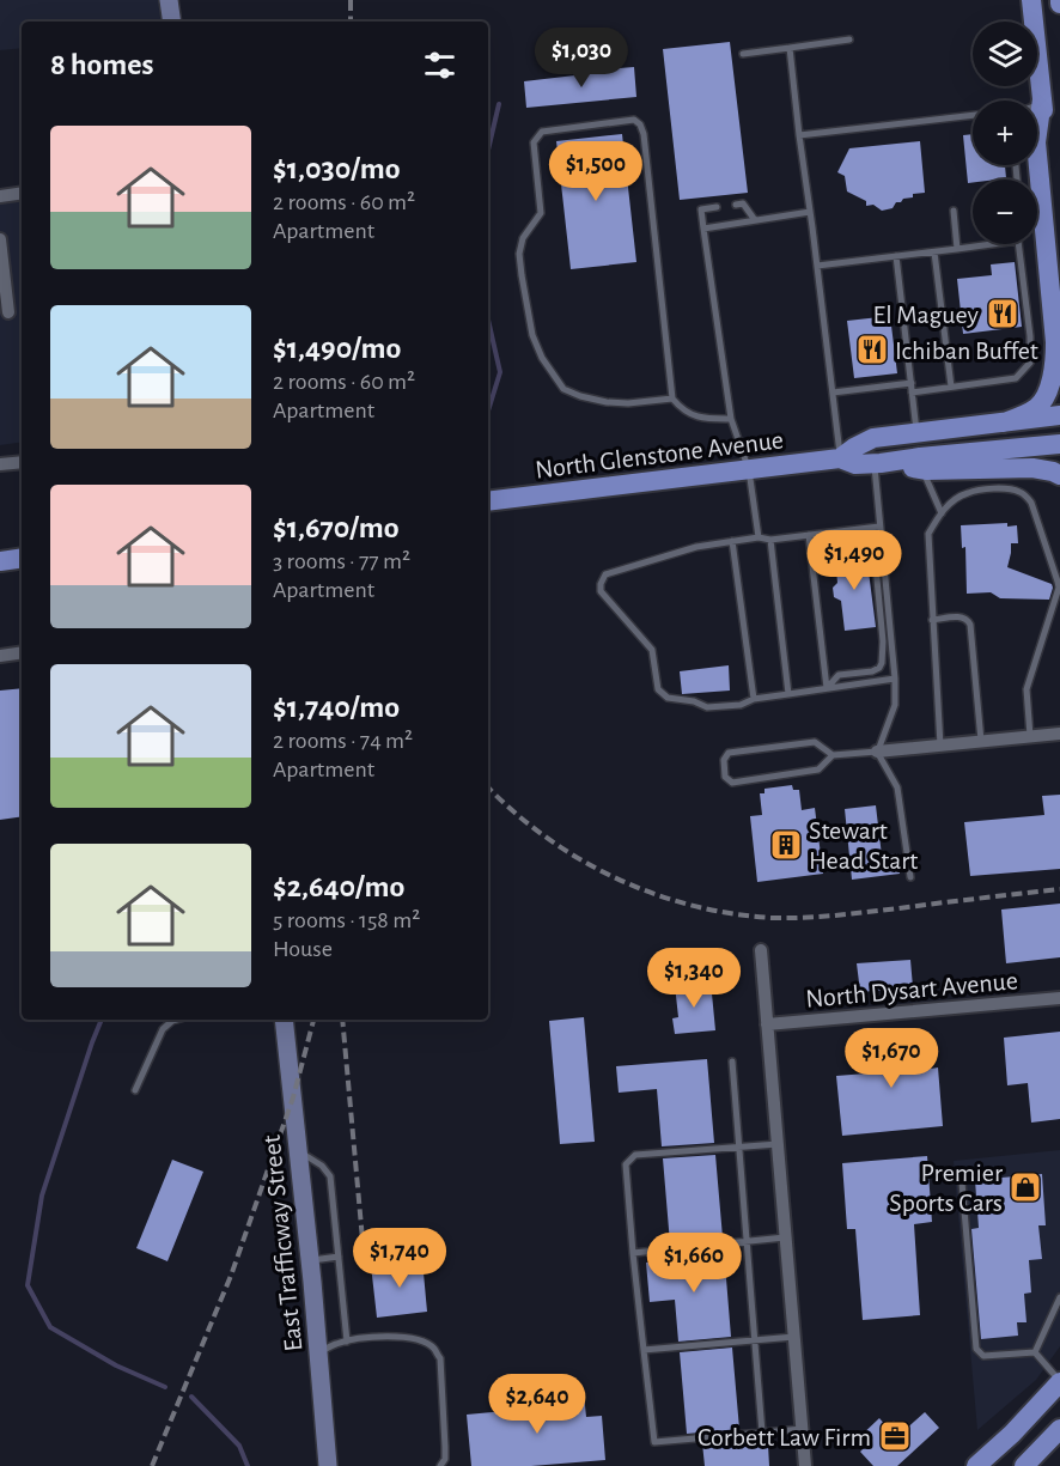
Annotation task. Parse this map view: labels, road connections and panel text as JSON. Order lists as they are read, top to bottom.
{
  "streets": {
    "main road": ["North Glenstone Avenue", "East Trafficway Street"],
    "street": ["North Dysart Avenue"]
  },
  "places": {
    "restaurant": ["El Maguey", "Ichiban Buffet"],
    "building": ["Stewart Head Start"],
    "shop": ["Premier Sports Cars"],
    "office": ["Corbett Law Firm"]
  },
  "page": {
    "map_buttons": ["+", "−"],
    "heading": "8 homes",
    "price": [
      "$1,030",
      "$1,500",
      "$1,490",
      "$1,340",
      "$1,670",
      "$1,740",
      "$1,660",
      "$2,640"
    ],
    "list": [
      {
        "name": "$1,030/mo",
        "note": "2 rooms · 60 m² · Apartment"
      },
      {
        "name": "$1,490/mo",
        "note": "2 rooms · 60 m² · Apartment"
      },
      {
        "name": "$1,670/mo",
        "note": "3 rooms · 77 m² · Apartment"
      },
      {
        "name": "$1,740/mo",
        "note": "2 rooms · 74 m² · Apartment"
      },
      {
        "name": "$2,640/mo",
        "note": "5 rooms · 158 m² · House"
      }
    ]
  }
}
